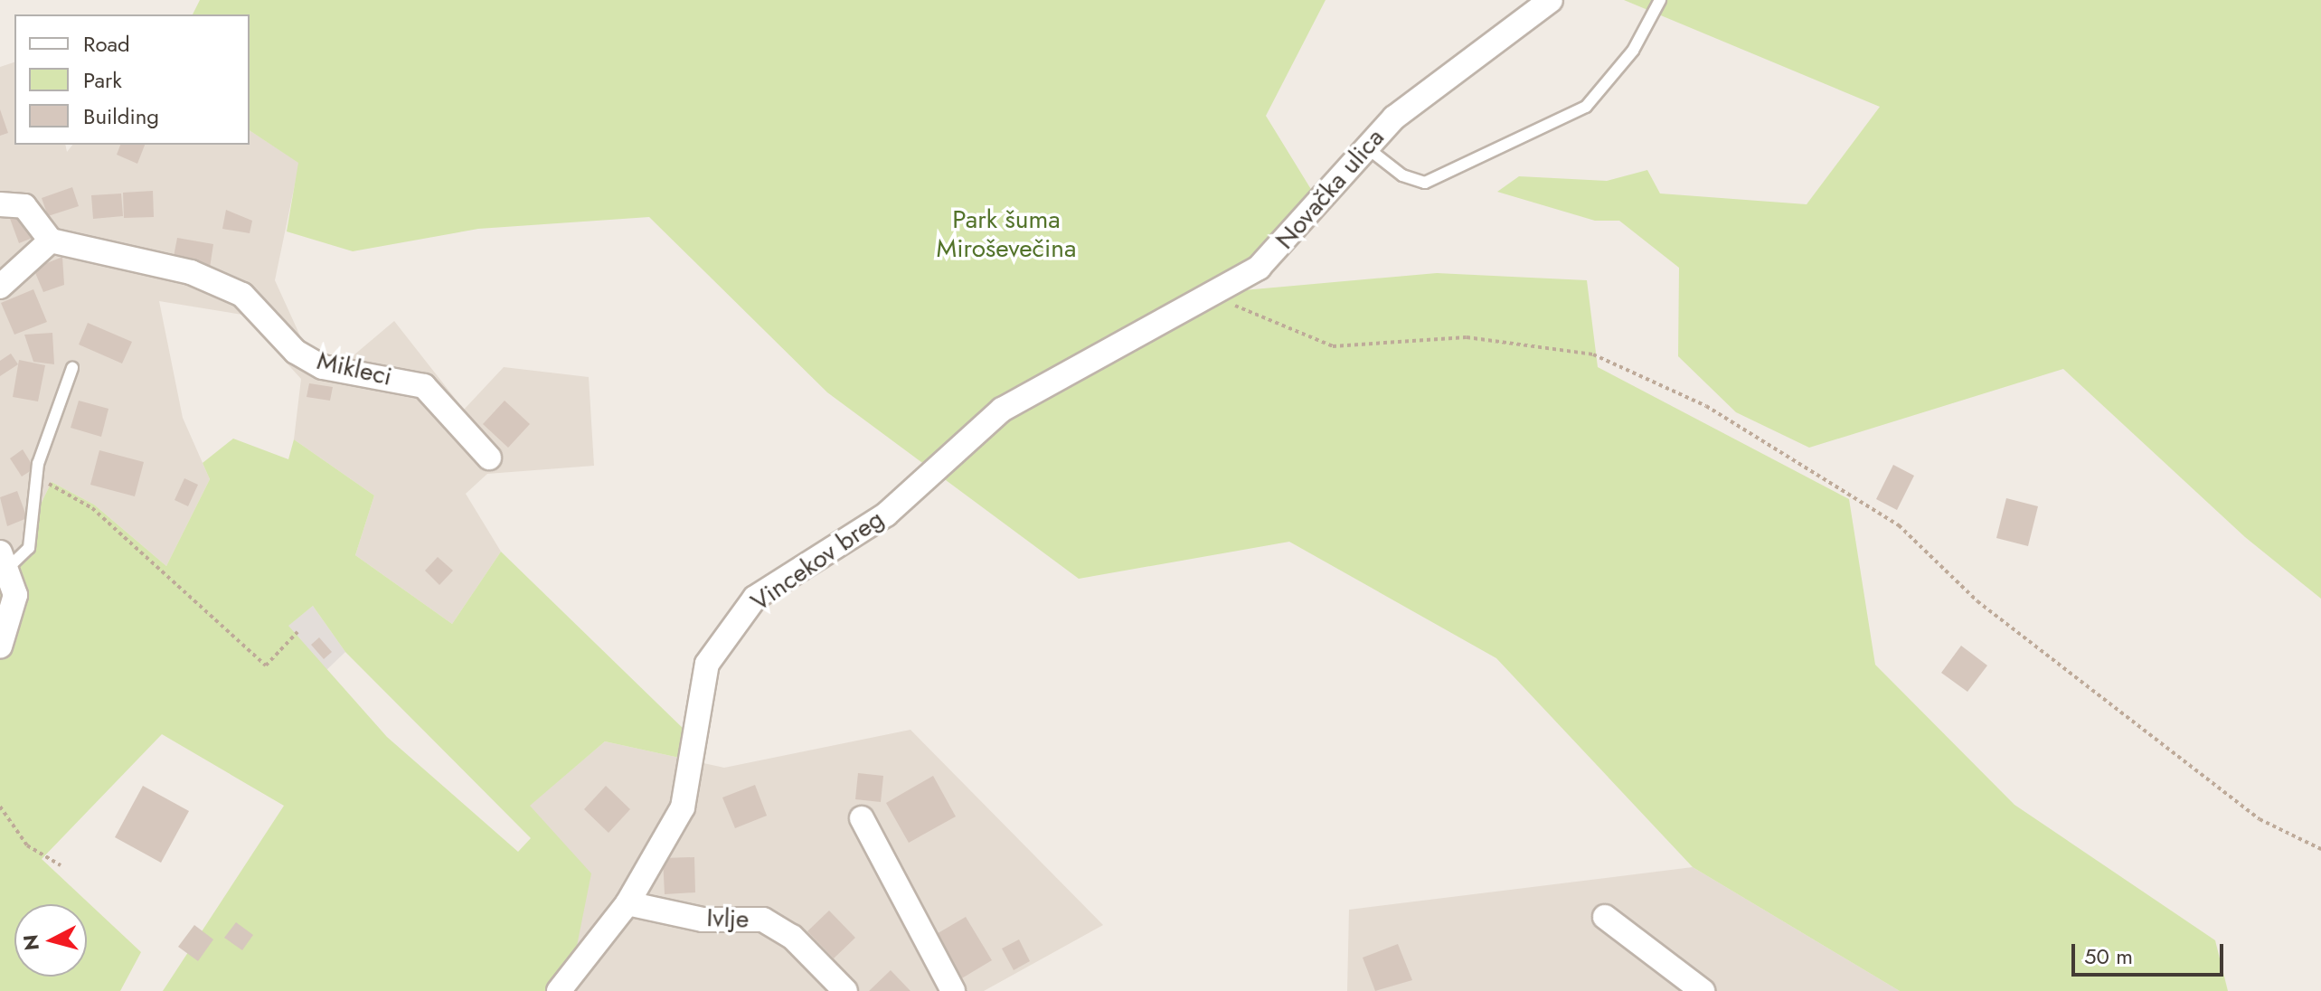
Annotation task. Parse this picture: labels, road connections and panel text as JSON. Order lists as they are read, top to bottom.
{
  "streets": {
    "street": [
      "Novačka ulica",
      "Mikleci",
      "Vincekov breg",
      "Ivlje"
    ]
  },
  "crossings": [
    ["Novačka ulica", "Vincekov breg"],
    ["Vincekov breg", "Ivlje"]
  ],
  "parks": ["Park šuma Miroševečina"],
  "legend": ["Road", "Park", "Building"],
  "scale_bar": "50 m",
  "north": "left"
}
